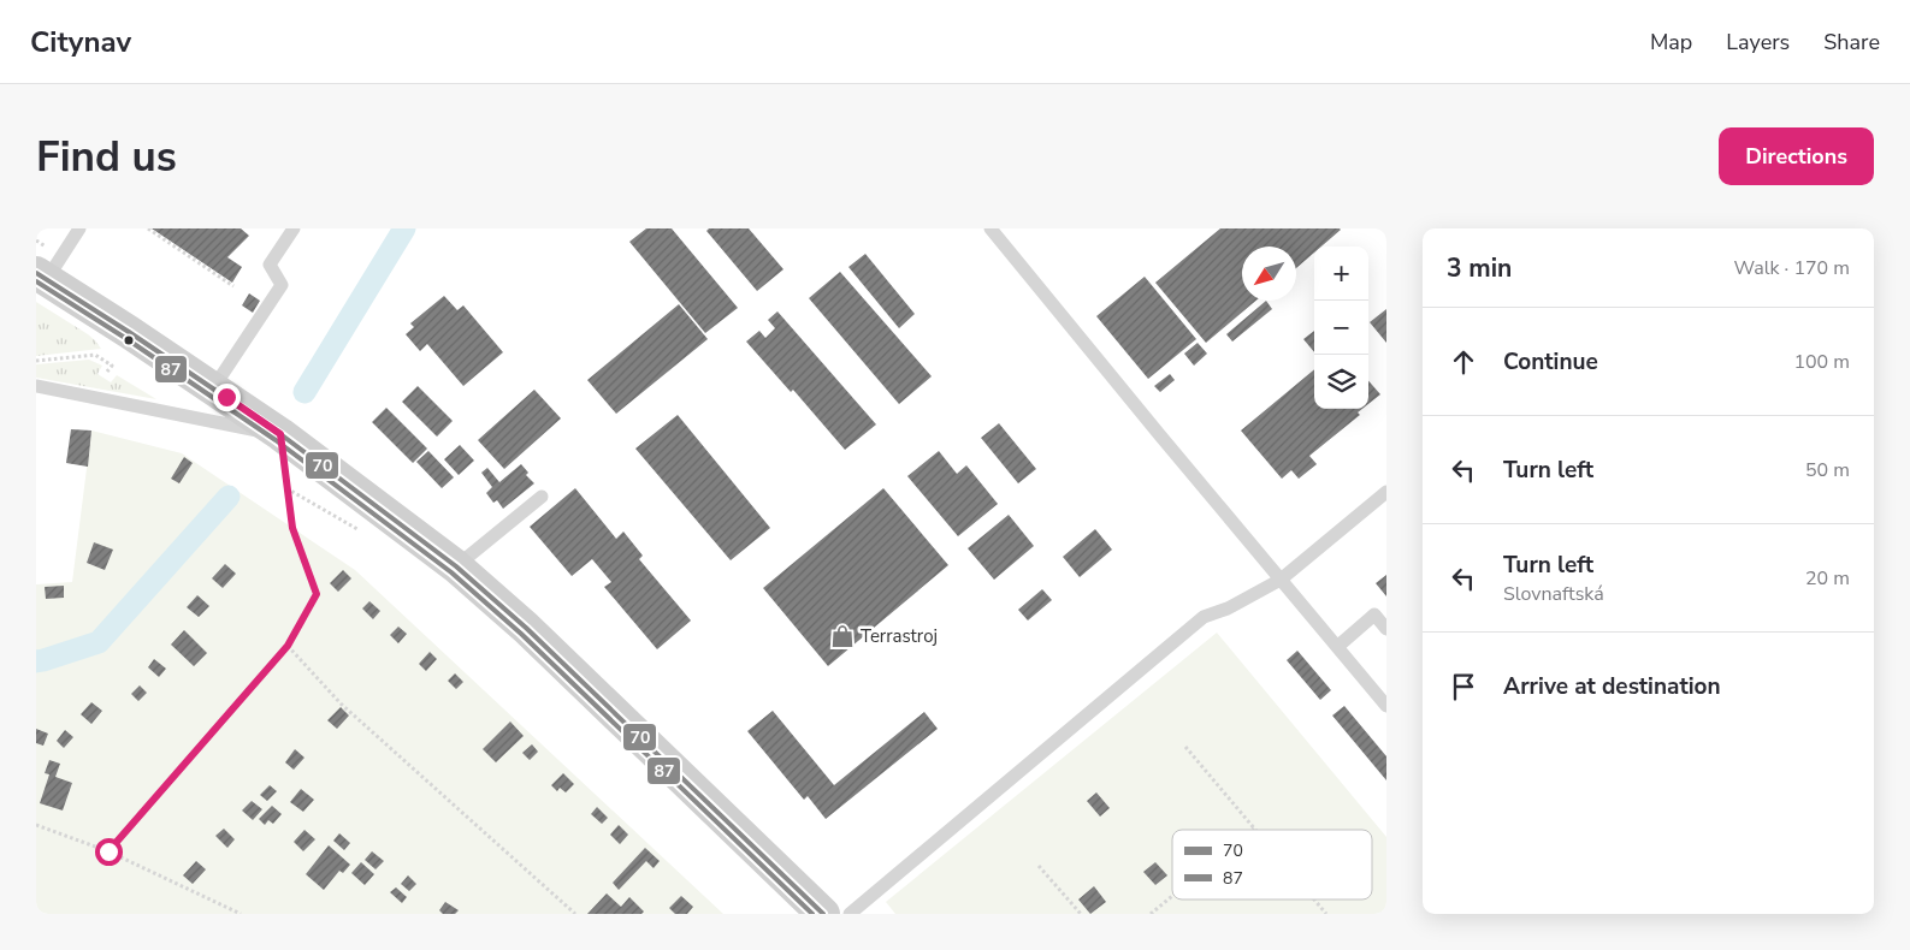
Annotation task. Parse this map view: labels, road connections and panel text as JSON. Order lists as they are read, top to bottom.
{
  "places": {
    "shop": ["Terrastroj"]
  },
  "lines": ["transit line 70", "transit line 87"],
  "legend": ["70", "87"],
  "north": "bottom left",
  "page": {
    "header": "Citynav",
    "nav": ["Map", "Layers", "Share"],
    "buttons": "Directions",
    "title": "Find us",
    "heading": ["3 min", "Walk · 170 m"],
    "map_buttons": ["+", "−"],
    "list": [
      ["Continue", "100 m"],
      ["Turn left", "50 m"],
      ["Turn left", "Slovnaftská", "20 m"],
      "Arrive at destination"
    ]
  }
}
